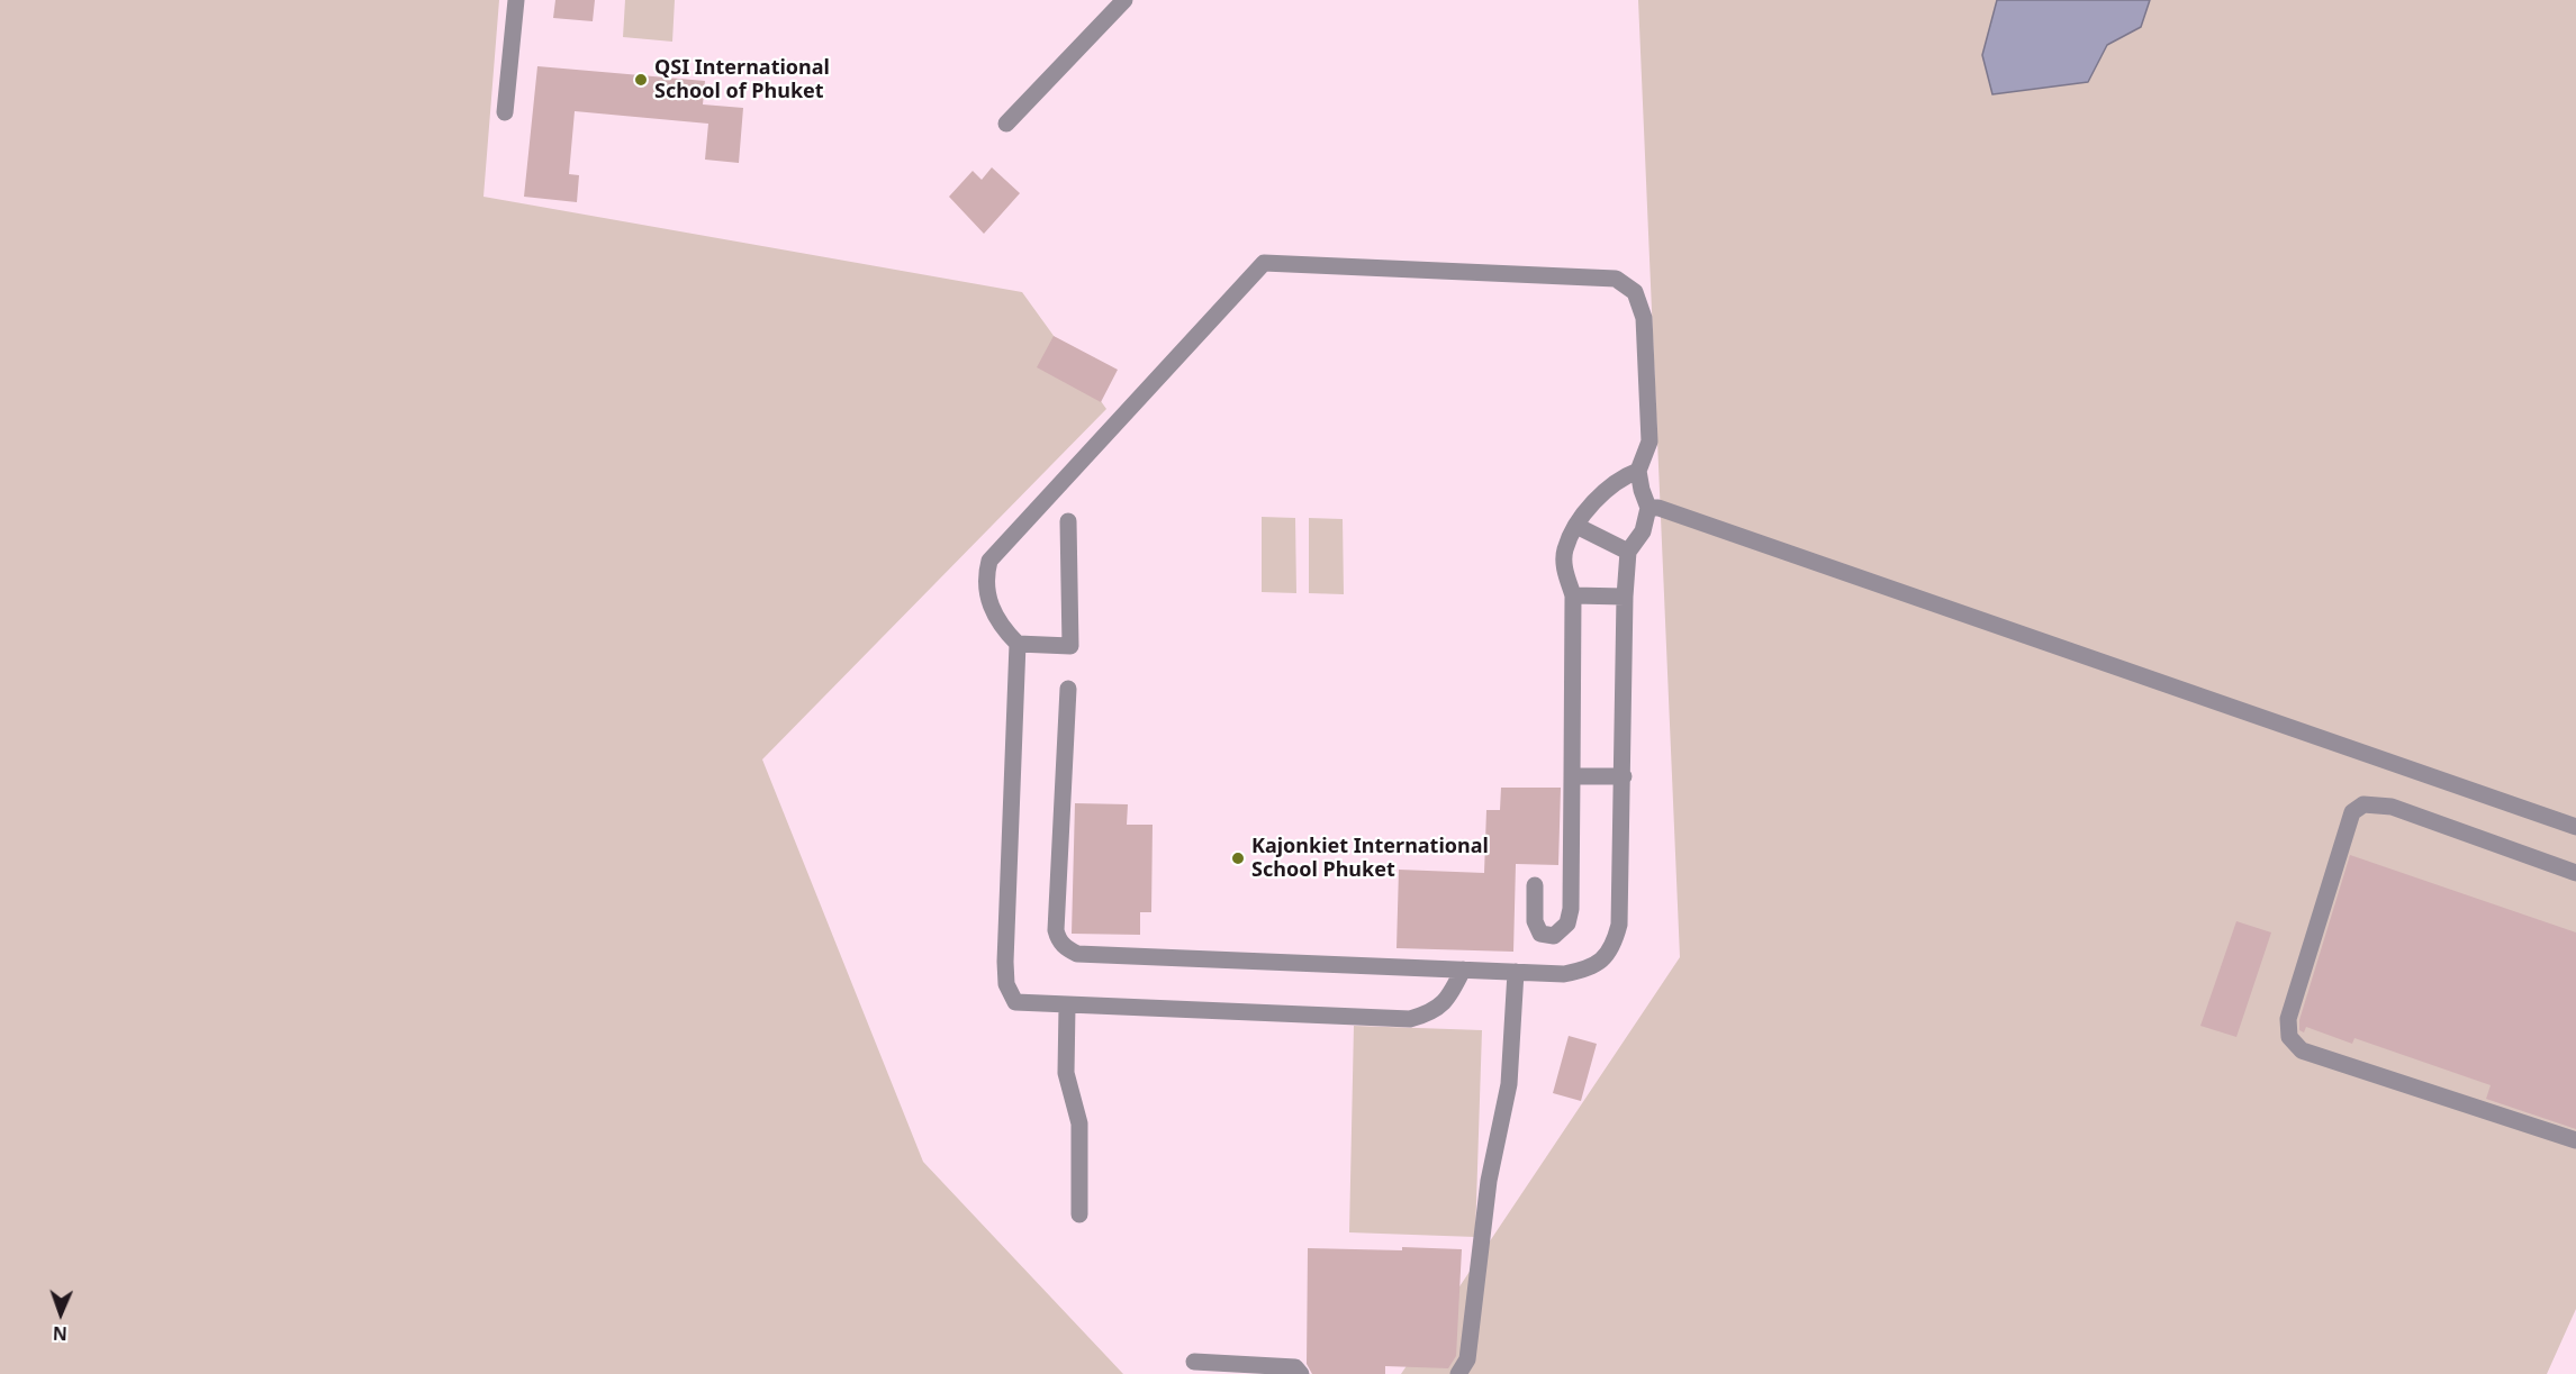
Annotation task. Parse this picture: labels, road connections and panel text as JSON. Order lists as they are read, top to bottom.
{
  "places": ["QSI International School of Phuket", "Kajonkiet International School Phuket"],
  "north": "bottom"
}
